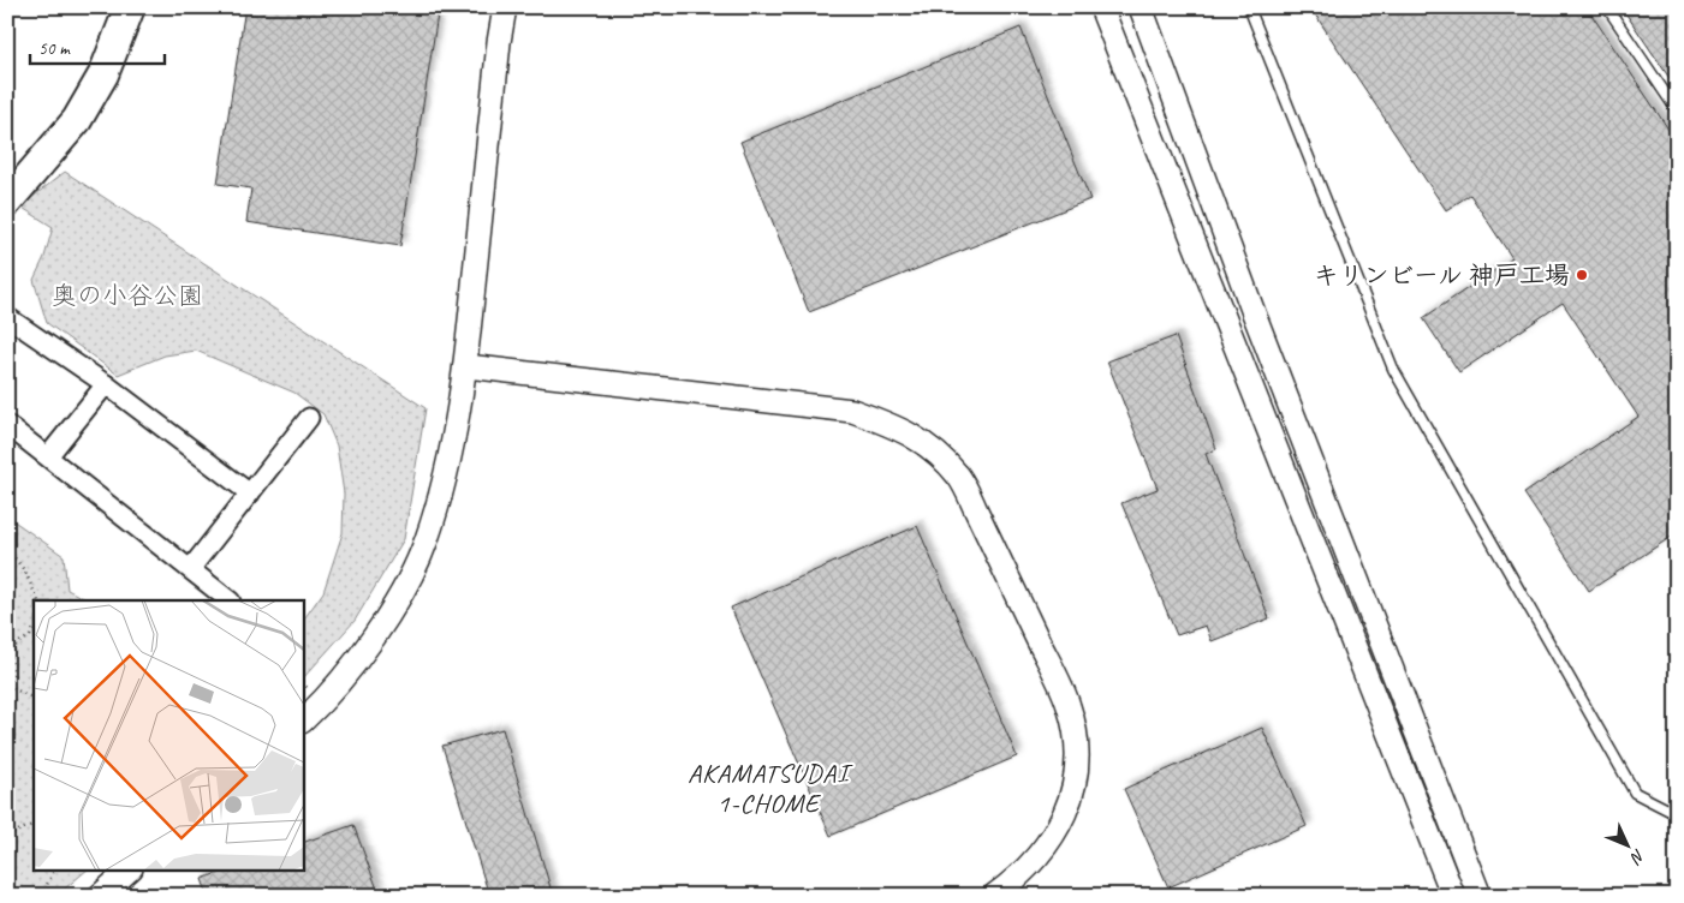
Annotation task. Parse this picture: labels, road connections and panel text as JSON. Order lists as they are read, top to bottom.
{
  "districts": ["AKAMATSUDAI 1-CHOME"],
  "parks": ["奥の小谷公園"],
  "places": ["キリンビール 神戸工場"],
  "scale_bar": "50 m",
  "north": "bottom right"
}
